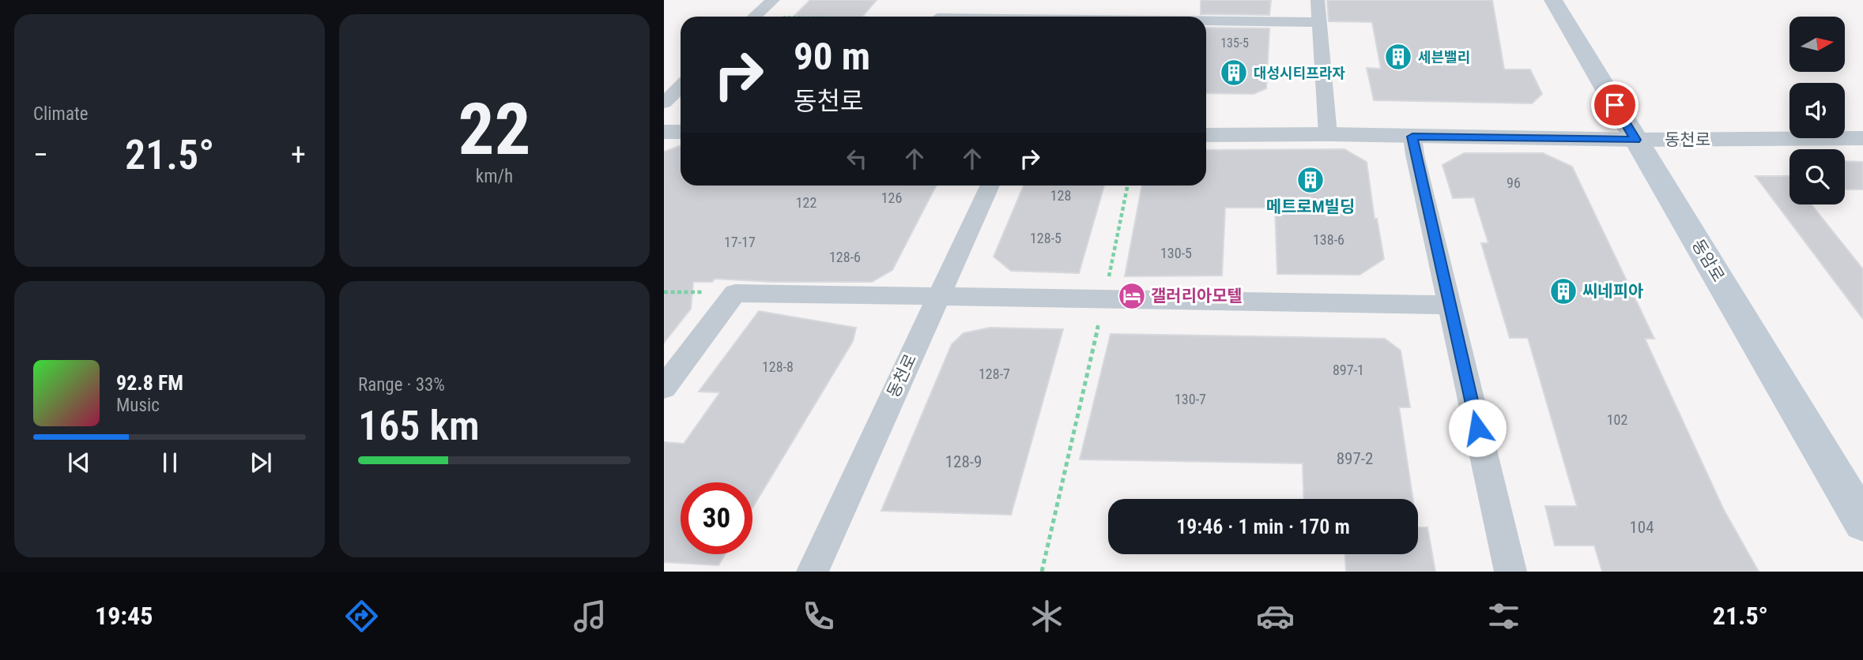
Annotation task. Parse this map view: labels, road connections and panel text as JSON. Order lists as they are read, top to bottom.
{
  "streets": {
    "main road": ["동암로"],
    "street": ["동천로"]
  },
  "crossings": [
    ["동천로", "동암로"]
  ],
  "places": {
    "building": [
      "세븐밸리",
      "대성시티프라자",
      "메트로M빌딩",
      "씨네피아"
    ],
    "hotel": ["갤러리아모텔"]
  },
  "house_numbers": [
    "135-5",
    "96",
    "128",
    "126",
    "122",
    "128-5",
    "138-6",
    "17-17",
    "130-5",
    "128-6",
    "128-8",
    "897-1",
    "128-7",
    "130-7",
    "102",
    "897-2",
    "128-9",
    "104"
  ],
  "north": "right",
  "page": {
    "tile": [
      "Climate",
      ["22", "km/h"],
      ["Range · 33%", "165 km"]
    ],
    "turn": ["90 m", "동천로"],
    "heat": ["−", "21.5°", "+"],
    "song": ["92.8 FM", "Music"],
    "limit": "30",
    "trip": "19:46 · 1 min · 170 m",
    "tabs": ["19:45", "21.5°"]
  }
}
